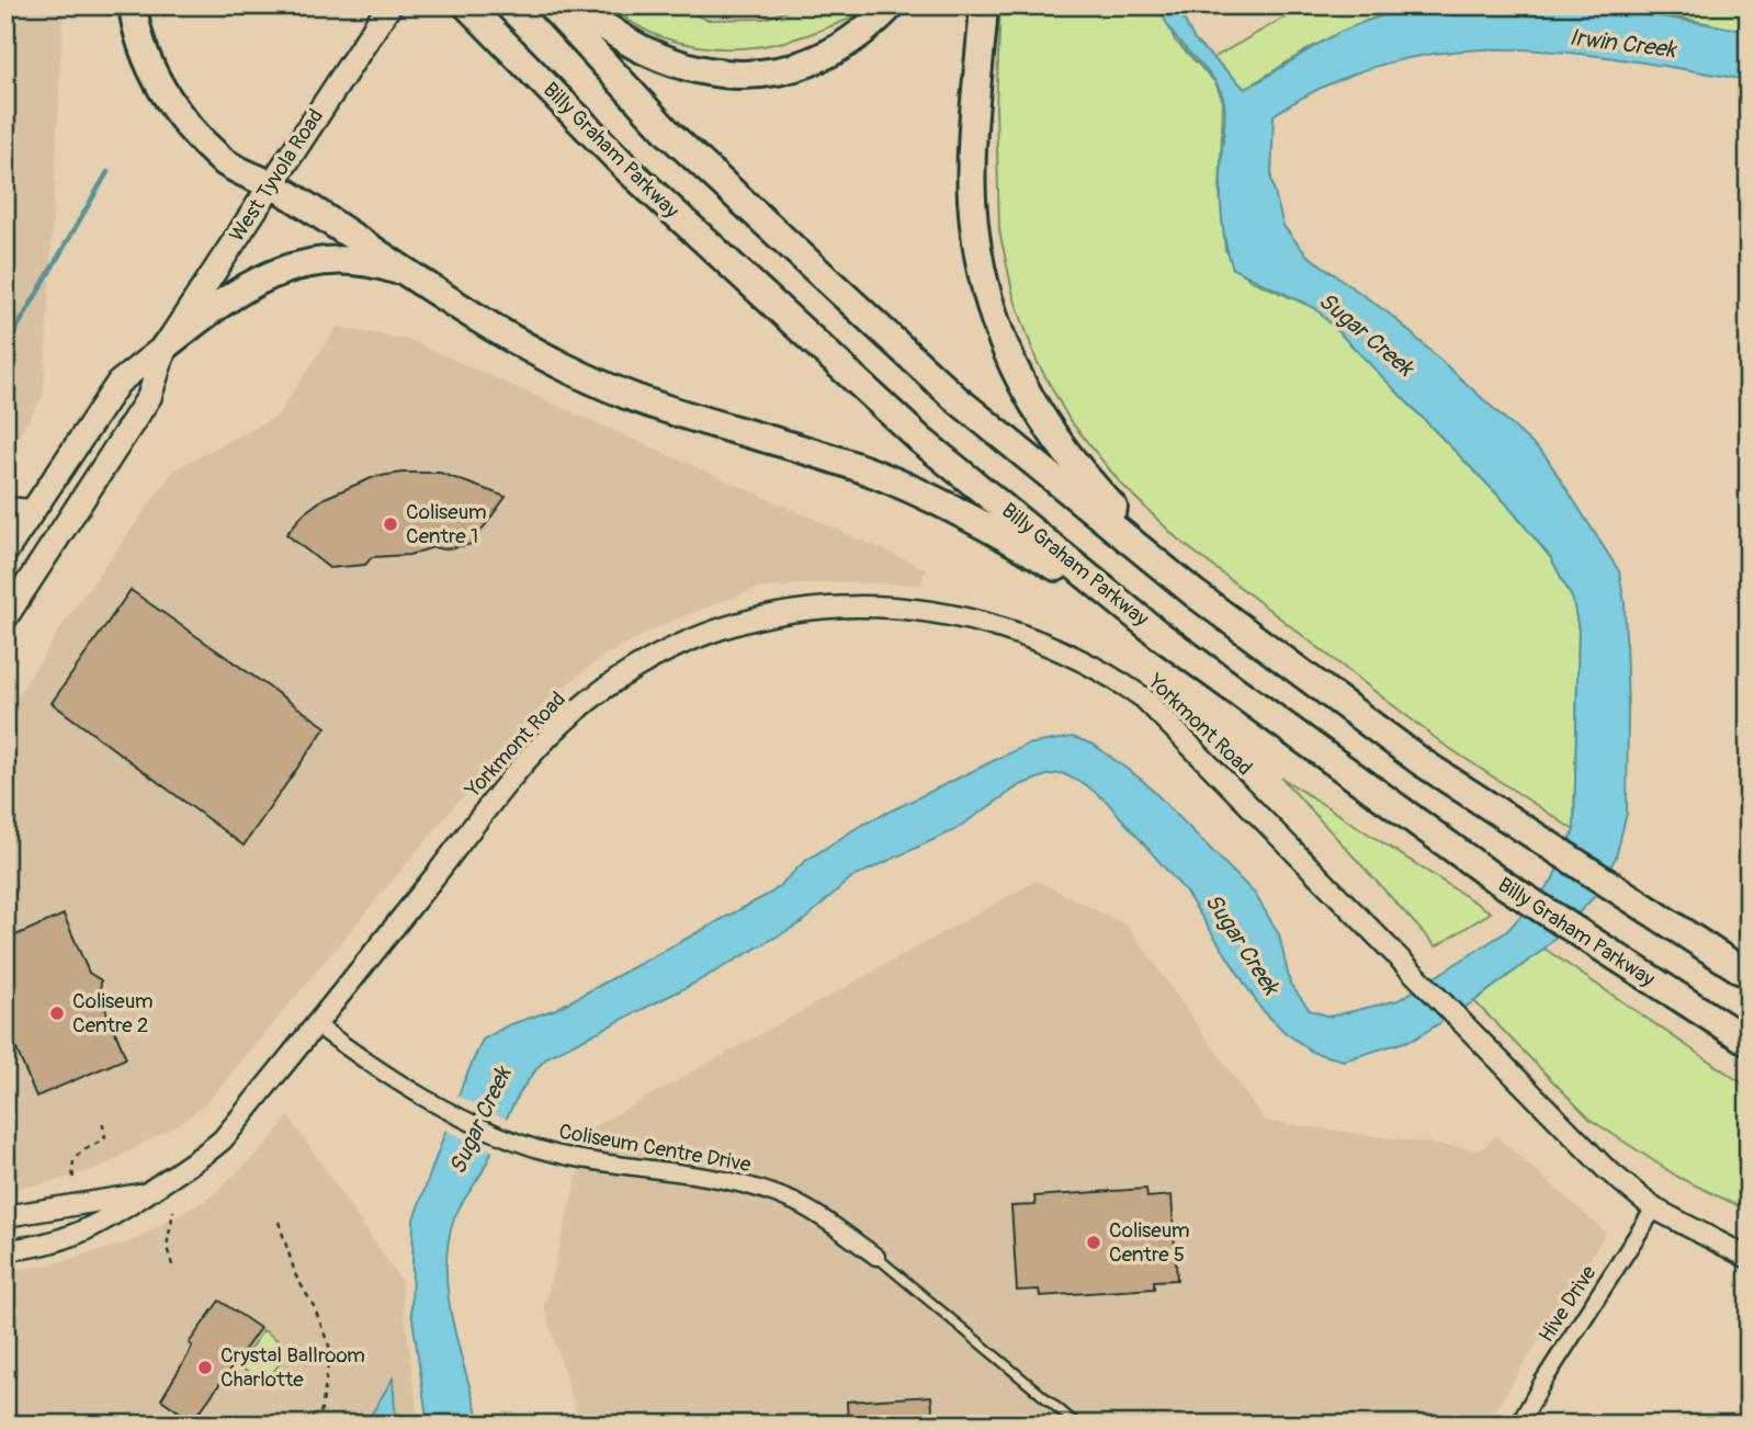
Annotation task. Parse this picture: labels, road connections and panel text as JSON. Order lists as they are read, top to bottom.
{
  "streets": {
    "highway": ["Billy Graham Parkway"],
    "main road": ["West Tyvola Road"],
    "street": ["Yorkmont Road", "Coliseum Centre Drive", "Hive Drive"]
  },
  "crossings": [
    ["Yorkmont Road", "Coliseum Centre Drive"],
    ["Yorkmont Road", "Hive Drive"]
  ],
  "water": ["Irwin Creek", "Sugar Creek"],
  "places": [
    "Coliseum Centre 1",
    "Coliseum Centre 2",
    "Coliseum Centre 5",
    "Crystal Ballroom Charlotte"
  ]
}
